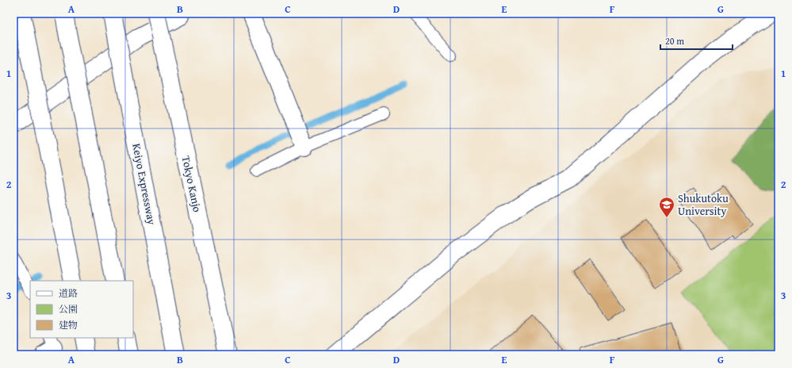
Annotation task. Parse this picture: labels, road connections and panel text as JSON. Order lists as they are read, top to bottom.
{
  "streets": {
    "main road": ["Keiyo Expressway", "Tokyo Kanjo"]
  },
  "places": {
    "school or university": ["Shukutoku University"]
  },
  "legend": ["道路", "公園", "建物"],
  "scale_bar": "20 m",
  "grid": {
    "columns": [
      "A",
      "B",
      "C",
      "D",
      "E",
      "F",
      "G"
    ],
    "rows": ["1", "2", "3"]
  }
}
